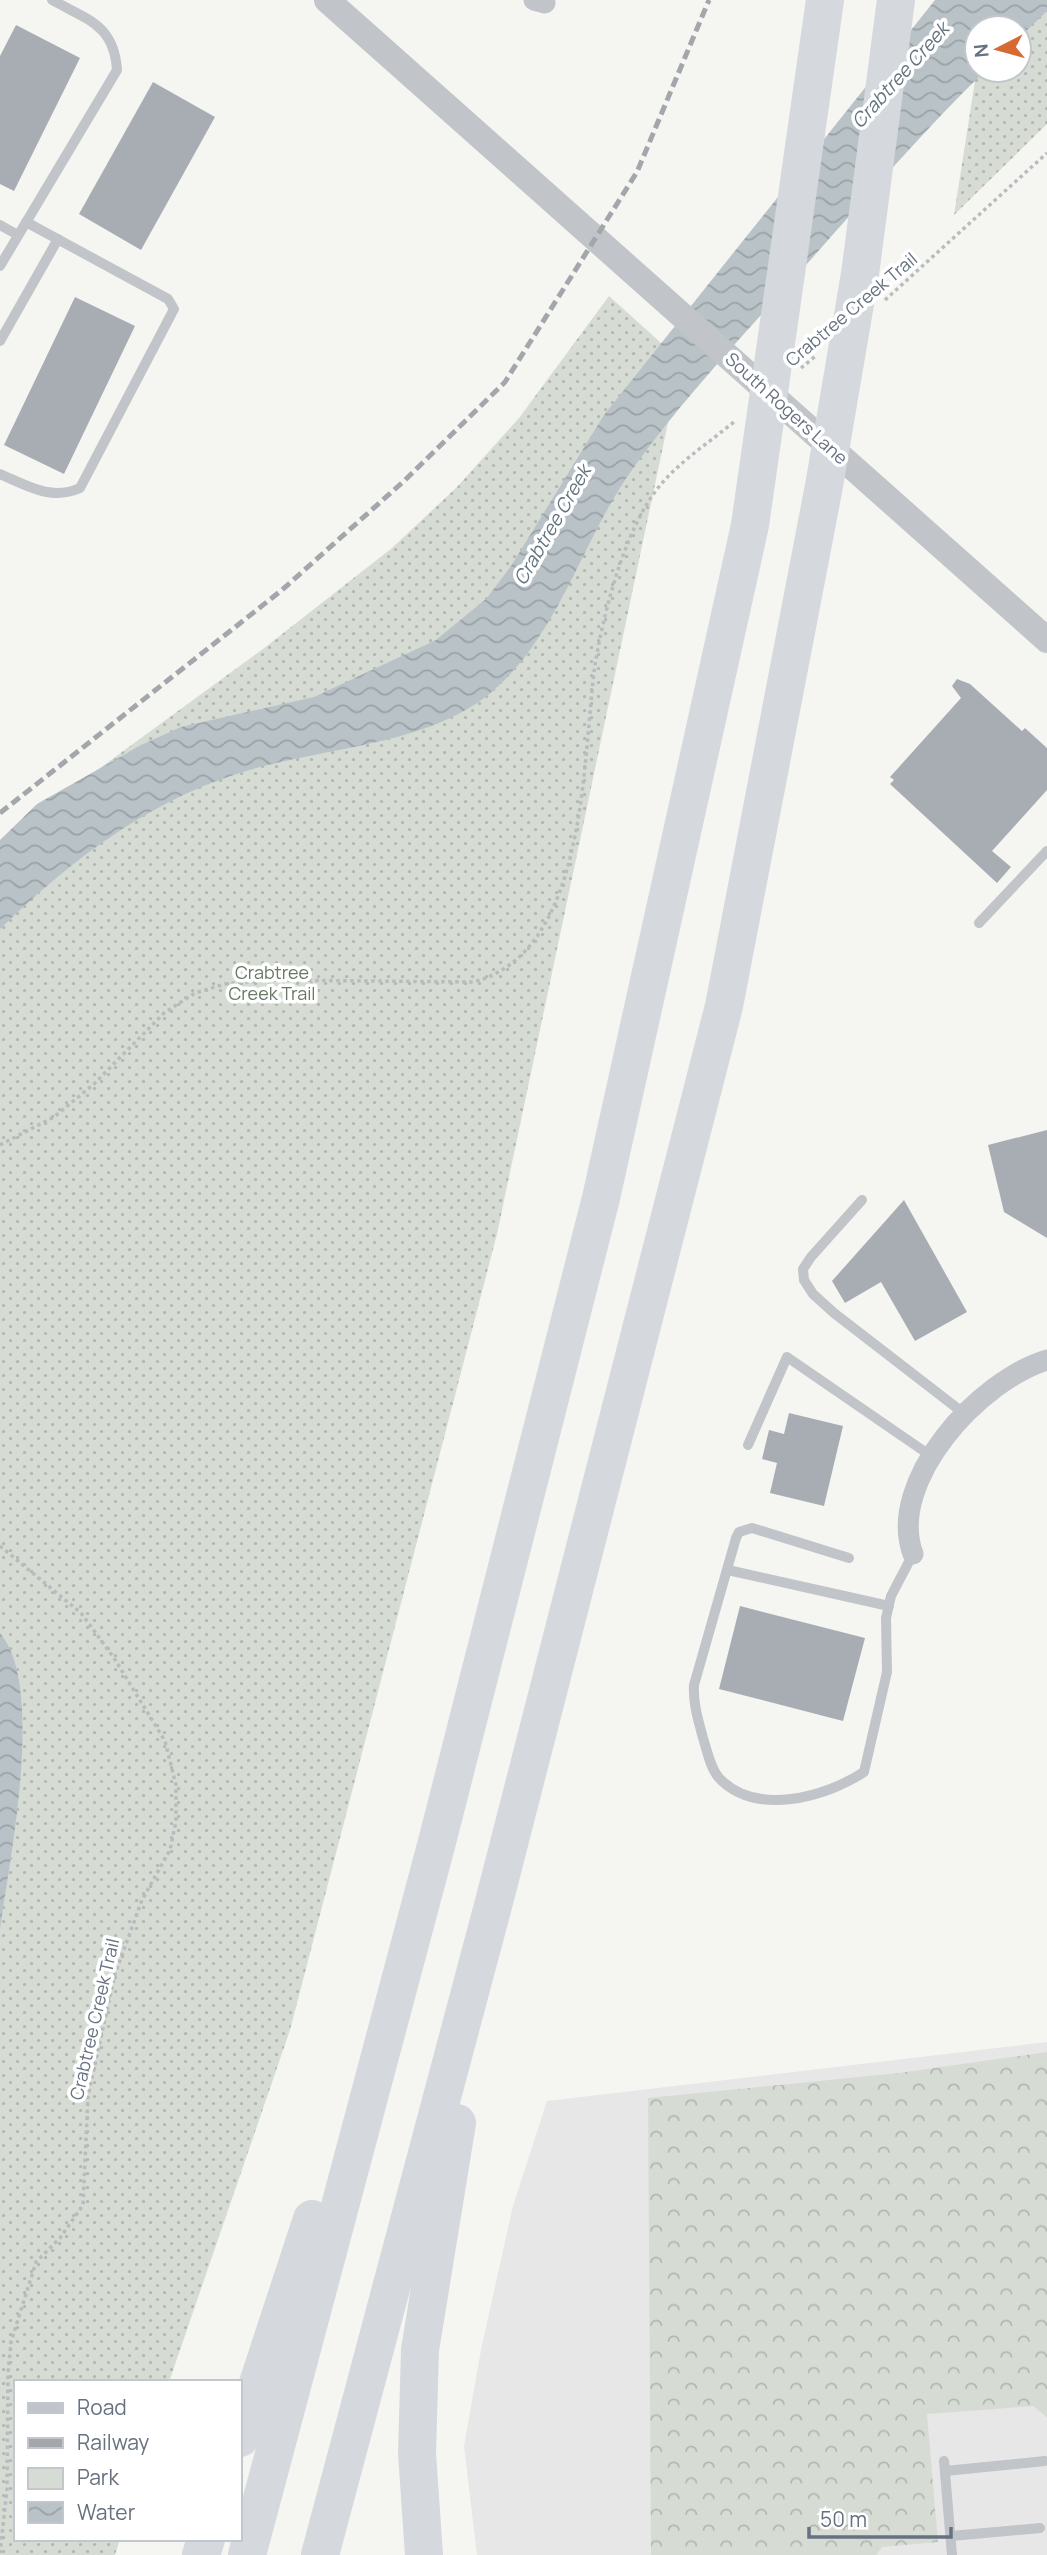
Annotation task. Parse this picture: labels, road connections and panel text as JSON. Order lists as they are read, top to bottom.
{
  "streets": {
    "street": ["South Rogers Lane"],
    "path": ["Crabtree Creek Trail"]
  },
  "water": ["Crabtree Creek"],
  "parks": ["Crabtree Creek Trail"],
  "legend": [
    "Road",
    "Railway",
    "Park",
    "Water"
  ],
  "scale_bar": "50 m",
  "north": "left"
}
